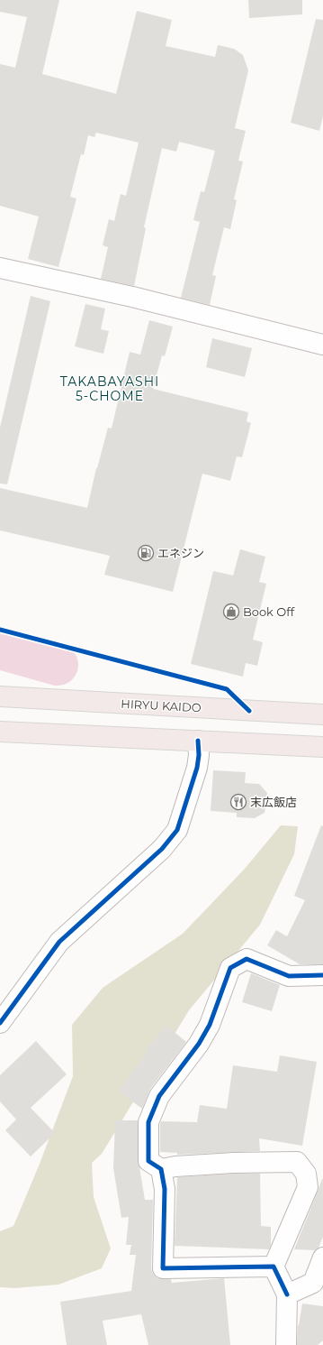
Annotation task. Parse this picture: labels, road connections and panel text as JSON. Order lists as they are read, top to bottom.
{
  "streets": {
    "highway": ["HIRYU KAIDO"]
  },
  "districts": ["TAKABAYASHI 5-CHOME"],
  "places": {
    "fuel station": ["エネジン"],
    "shop": ["Book Off"],
    "restaurant": ["末広飯店"]
  }
}
